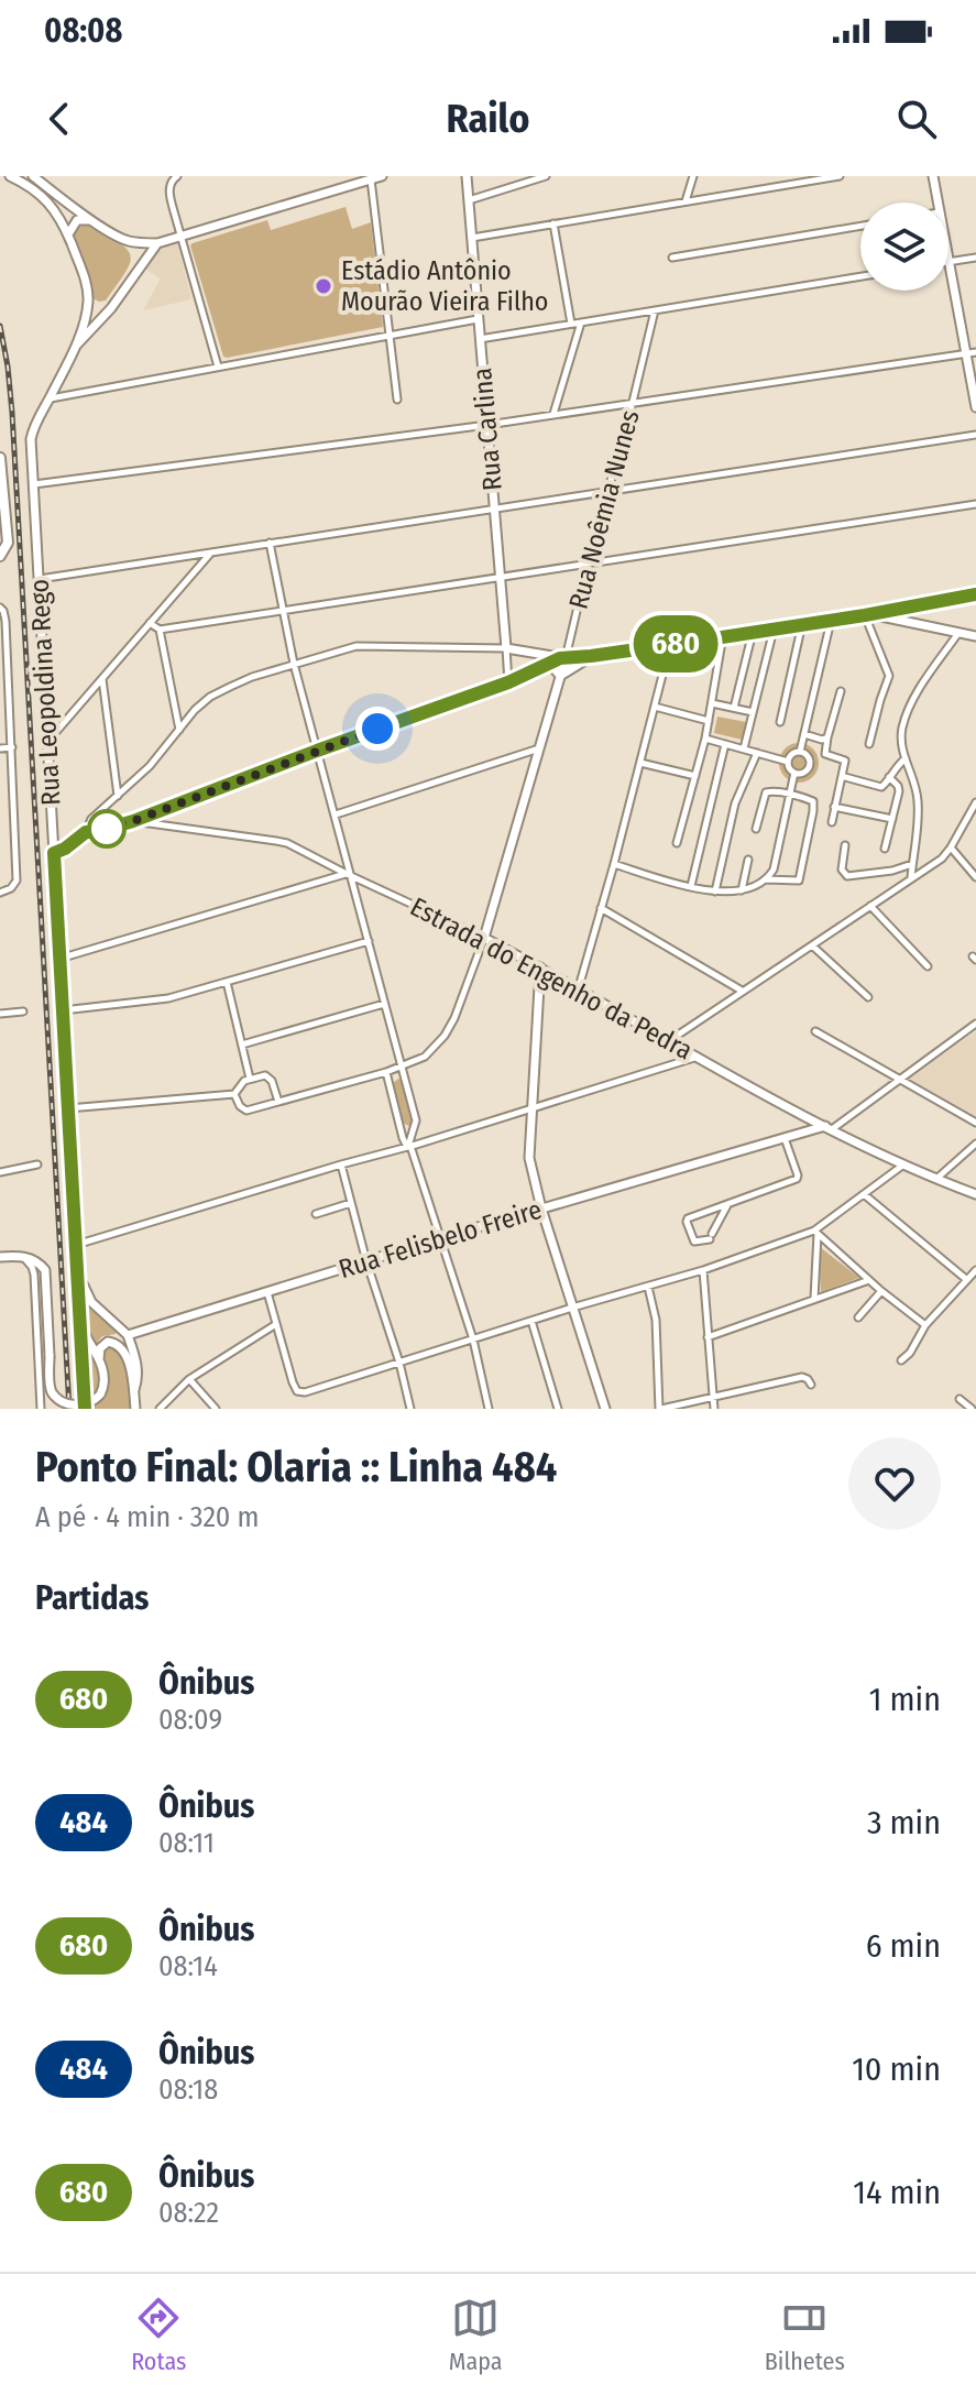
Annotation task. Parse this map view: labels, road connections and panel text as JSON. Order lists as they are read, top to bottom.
{
  "streets": {
    "street": [
      "Rua Carlina",
      "Rua Noêmia Nunes",
      "Rua Leopoldina Rego",
      "Estrada do Engenho da Pedra",
      "Rua Felisbelo Freire"
    ]
  },
  "crossings": [
    ["Rua Noêmia Nunes", "Estrada do Engenho da Pedra"],
    ["Rua Leopoldina Rego", "Estrada do Engenho da Pedra"],
    ["Estrada do Engenho da Pedra", "Rua Felisbelo Freire"]
  ],
  "places": ["Estádio Antônio Mourão Vieira Filho"],
  "lines": ["bus line 680"],
  "page": {
    "status": "08:08",
    "header": "Railo",
    "on_map": "680",
    "heading": [
      ["Ponto Final: Olaria :: Linha 484", "A pé · 4 min · 320 m"],
      "Partidas"
    ],
    "list": [
      {
        "mark": "680",
        "name": "Ônibus",
        "note": "08:09",
        "value": "1 min"
      },
      {
        "mark": "484",
        "name": "Ônibus",
        "note": "08:11",
        "value": "3 min"
      },
      {
        "mark": "680",
        "name": "Ônibus",
        "note": "08:14",
        "value": "6 min"
      },
      {
        "mark": "484",
        "name": "Ônibus",
        "note": "08:18",
        "value": "10 min"
      },
      {
        "mark": "680",
        "name": "Ônibus",
        "note": "08:22",
        "value": "14 min"
      }
    ],
    "tabs": ["Rotas", "Mapa", "Bilhetes"]
  }
}
